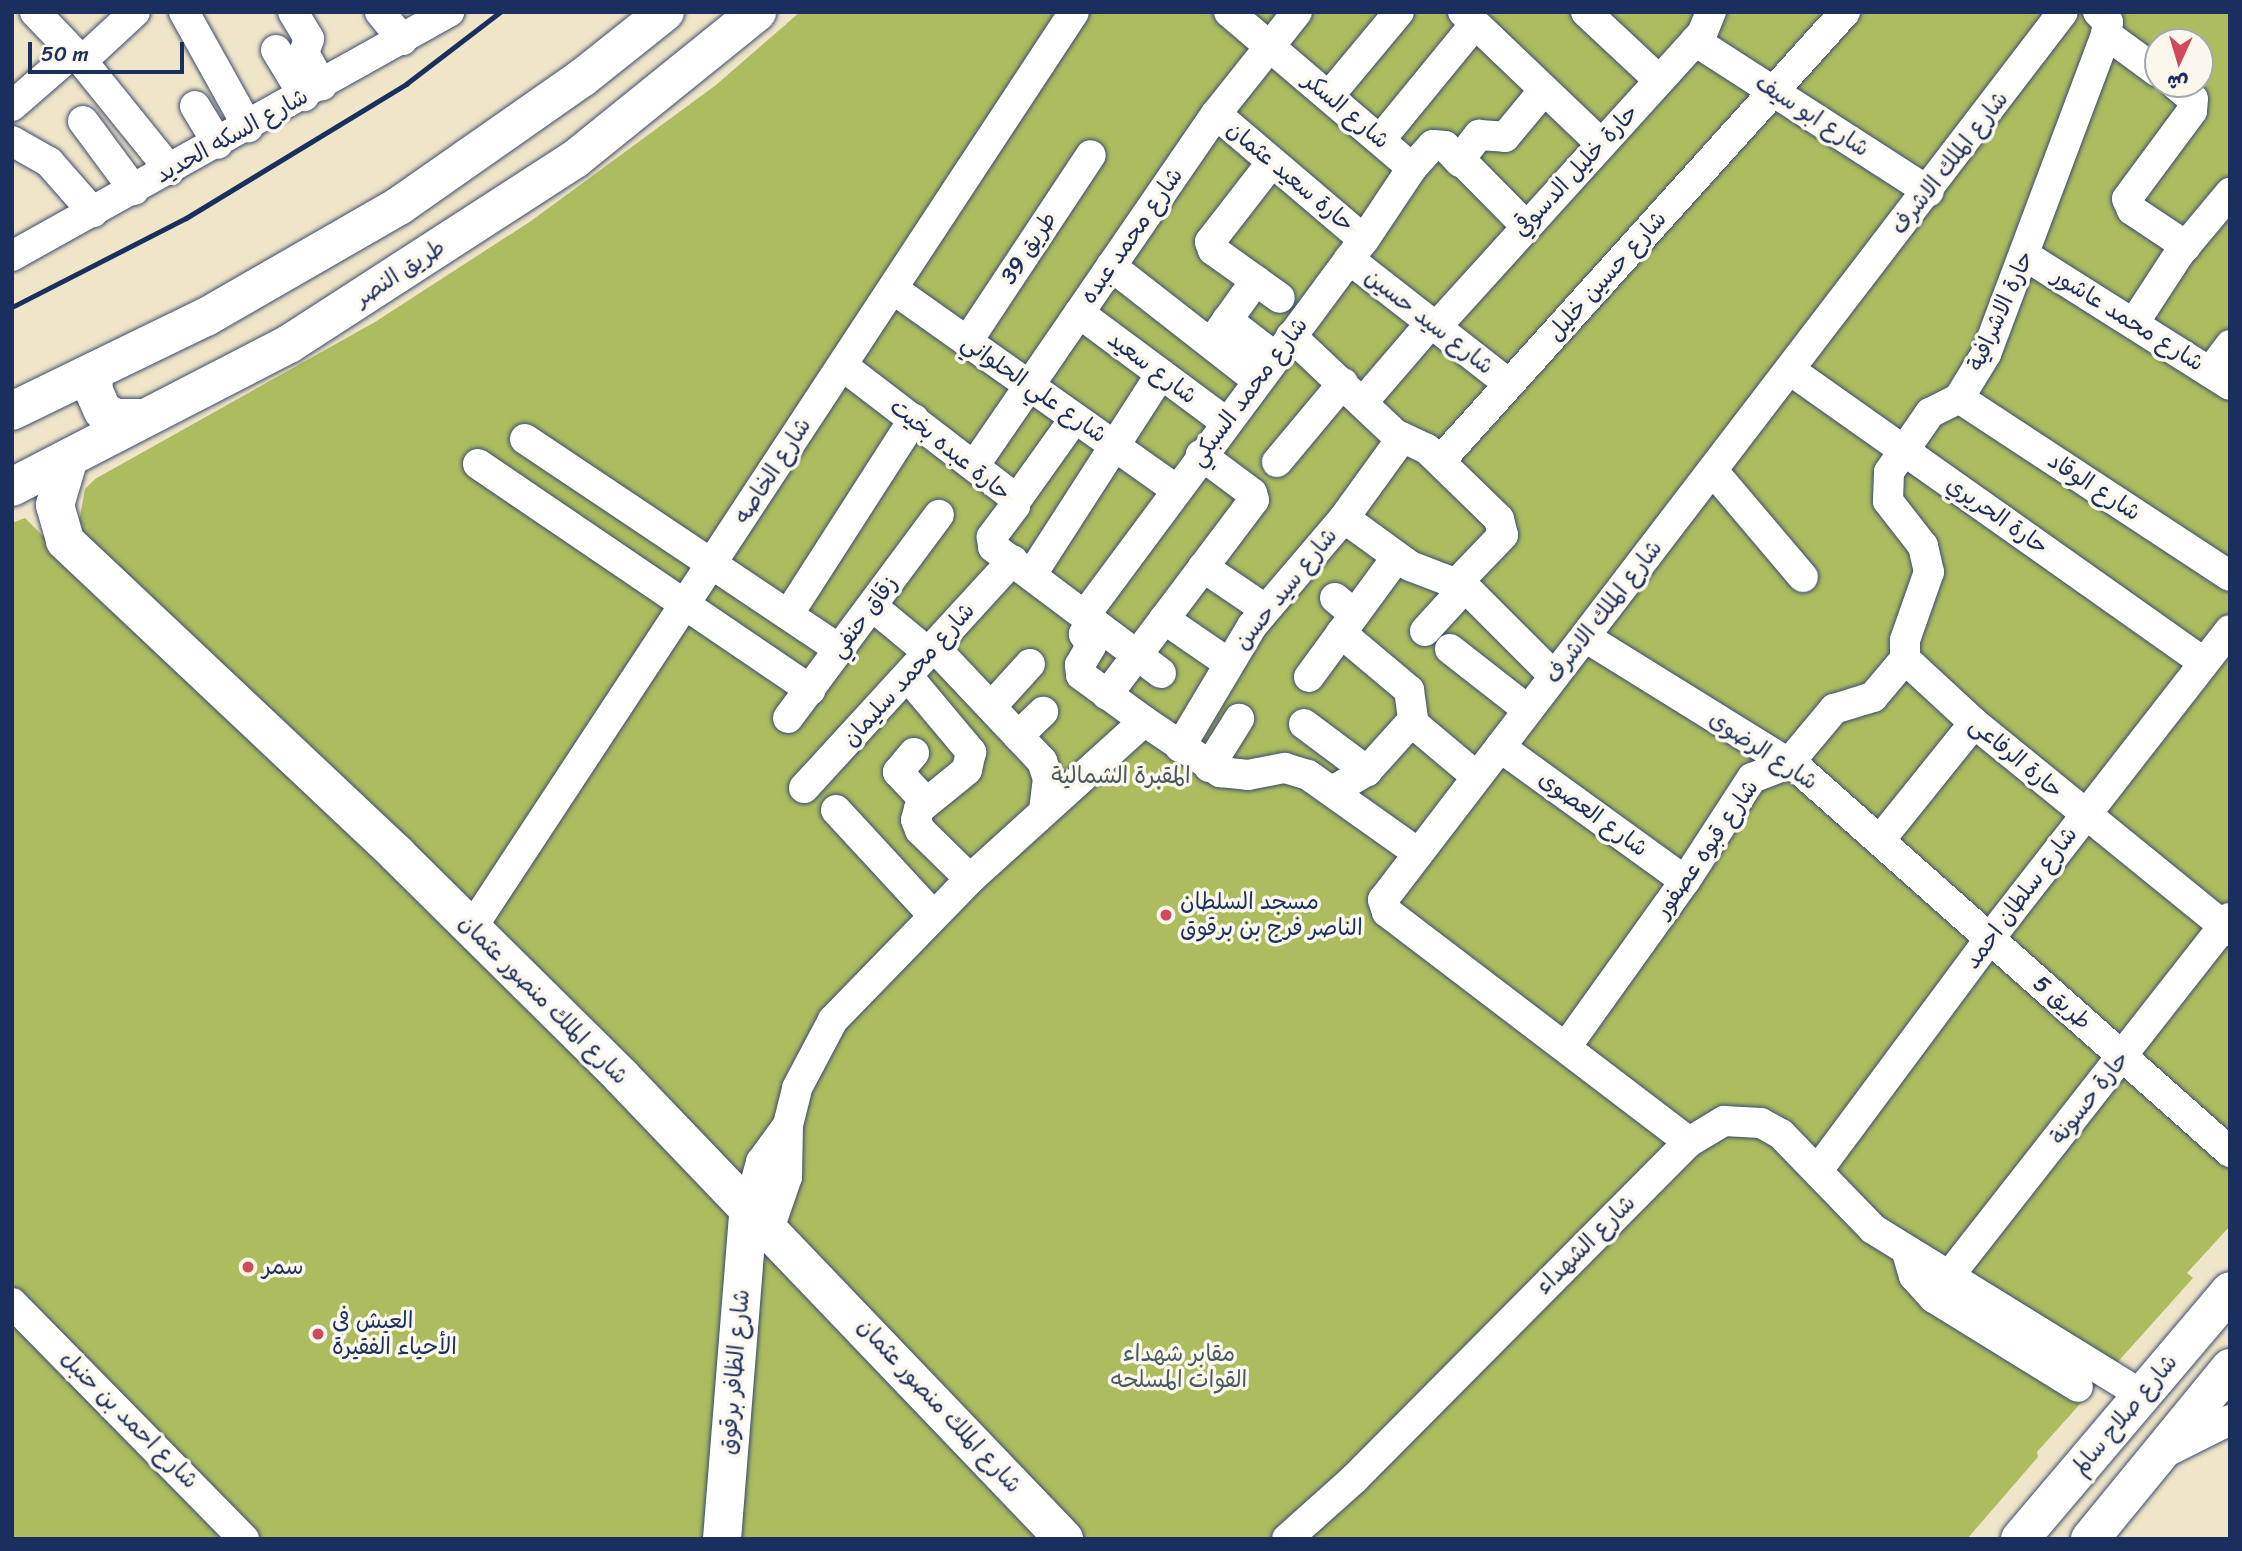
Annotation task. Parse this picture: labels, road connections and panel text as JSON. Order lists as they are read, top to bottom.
{
  "streets": {
    "main road": [
      "طريق النصر",
      "شارع الملك منصور عثمان",
      "شارع الظافر برقوق",
      "شارع صلاح سالم"
    ],
    "street": [
      "شارع السكر",
      "شارع ابو سيف",
      "شارع السكه الحديد",
      "شارع الملك الاشرف",
      "حارة خليل الدسوقي",
      "حارة سعيد عثمان",
      "شارع محمد عبده",
      "طريق 39",
      "شارع حسين خليل",
      "حارة الاشرافية",
      "شارع محمد عاشور",
      "شارع سيد حسين",
      "شارع سعيد",
      "شارع علي الحلواني",
      "شارع محمد السبكي",
      "حارة عبده بخيت",
      "شارع الخاصه",
      "شارع الوقاد",
      "حارة الحريري",
      "شارع سيد حسن",
      "زقاق حنفي",
      "شارع محمد سليمان",
      "شارع الرضوى",
      "حارة الرفاعى",
      "شارع العصوى",
      "شارع قبوه عصفور",
      "شارع سلطان احمد",
      "طريق 5",
      "حارة حسونة",
      "شارع الشهداء",
      "شارع احمد بن حنبل"
    ]
  },
  "crossings": [
    ["شارع السكر", "شارع محمد عبده"],
    ["شارع السكر", "شارع محمد السبكي"],
    ["شارع ابو سيف", "شارع الملك الاشرف"],
    ["شارع ابو سيف", "حارة خليل الدسوقي"],
    ["شارع ابو سيف", "شارع حسين خليل"],
    ["شارع الملك الاشرف", "حارة الحريري"],
    ["شارع الملك الاشرف", "شارع الرضوى"],
    ["شارع الملك الاشرف", "شارع العصوى"],
    ["شارع الملك الاشرف", "شارع قبوه عصفور"],
    ["شارع الملك الاشرف", "شارع الشهداء"],
    ["حارة خليل الدسوقي", "شارع سيد حسين"],
    ["حارة سعيد عثمان", "شارع محمد عبده"],
    ["حارة سعيد عثمان", "شارع سيد حسين"],
    ["حارة سعيد عثمان", "شارع محمد السبكي"],
    ["شارع محمد عبده", "شارع سعيد"],
    ["شارع محمد عبده", "شارع علي الحلواني"],
    ["شارع محمد عبده", "حارة عبده بخيت"],
    ["طريق 39", "شارع علي الحلواني"],
    ["طريق النصر", "شارع الملك منصور عثمان"],
    ["شارع حسين خليل", "شارع سيد حسين"],
    ["حارة الاشرافية", "شارع محمد عاشور"],
    ["حارة الاشرافية", "شارع الوقاد"],
    ["حارة الاشرافية", "حارة الحريري"],
    ["حارة الاشرافية", "حارة الرفاعى"],
    ["حارة الاشرافية", "شارع قبوه عصفور"],
    ["شارع سيد حسين", "شارع محمد السبكي"],
    ["شارع سعيد", "شارع محمد السبكي"],
    ["شارع سعيد", "شارع محمد سليمان"],
    ["شارع علي الحلواني", "شارع محمد السبكي"],
    ["شارع علي الحلواني", "شارع الخاصه"],
    ["شارع علي الحلواني", "شارع محمد سليمان"],
    ["شارع محمد السبكي", "حارة عبده بخيت"],
    ["حارة عبده بخيت", "شارع الخاصه"],
    ["حارة عبده بخيت", "شارع محمد سليمان"],
    ["شارع الخاصه", "شارع الملك منصور عثمان"],
    ["حارة الحريري", "شارع سلطان احمد"],
    ["شارع الرضوى", "شارع قبوه عصفور"],
    ["شارع الرضوى", "شارع سلطان احمد"],
    ["شارع الرضوى", "طريق 5"],
    ["حارة الرفاعى", "شارع قبوه عصفور"],
    ["حارة الرفاعى", "شارع سلطان احمد"],
    ["حارة الرفاعى", "حارة حسونة"],
    ["شارع العصوى", "شارع قبوه عصفور"],
    ["شارع سلطان احمد", "طريق 5"],
    ["شارع سلطان احمد", "شارع الشهداء"],
    ["شارع الملك منصور عثمان", "شارع الظافر برقوق"],
    ["طريق 5", "حارة حسونة"],
    ["حارة حسونة", "شارع الشهداء"],
    ["شارع الشهداء", "شارع صلاح سالم"]
  ],
  "parks": ["المقبرة الشمالية", "مقابر شهداء القوات المسلحه"],
  "places": ["مسجد السلطان الناصر فرج بن برقوق", "سمر", "العيش في الأحياء الفقيرة"],
  "scale_bar": "50 m",
  "north": "bottom"
}
